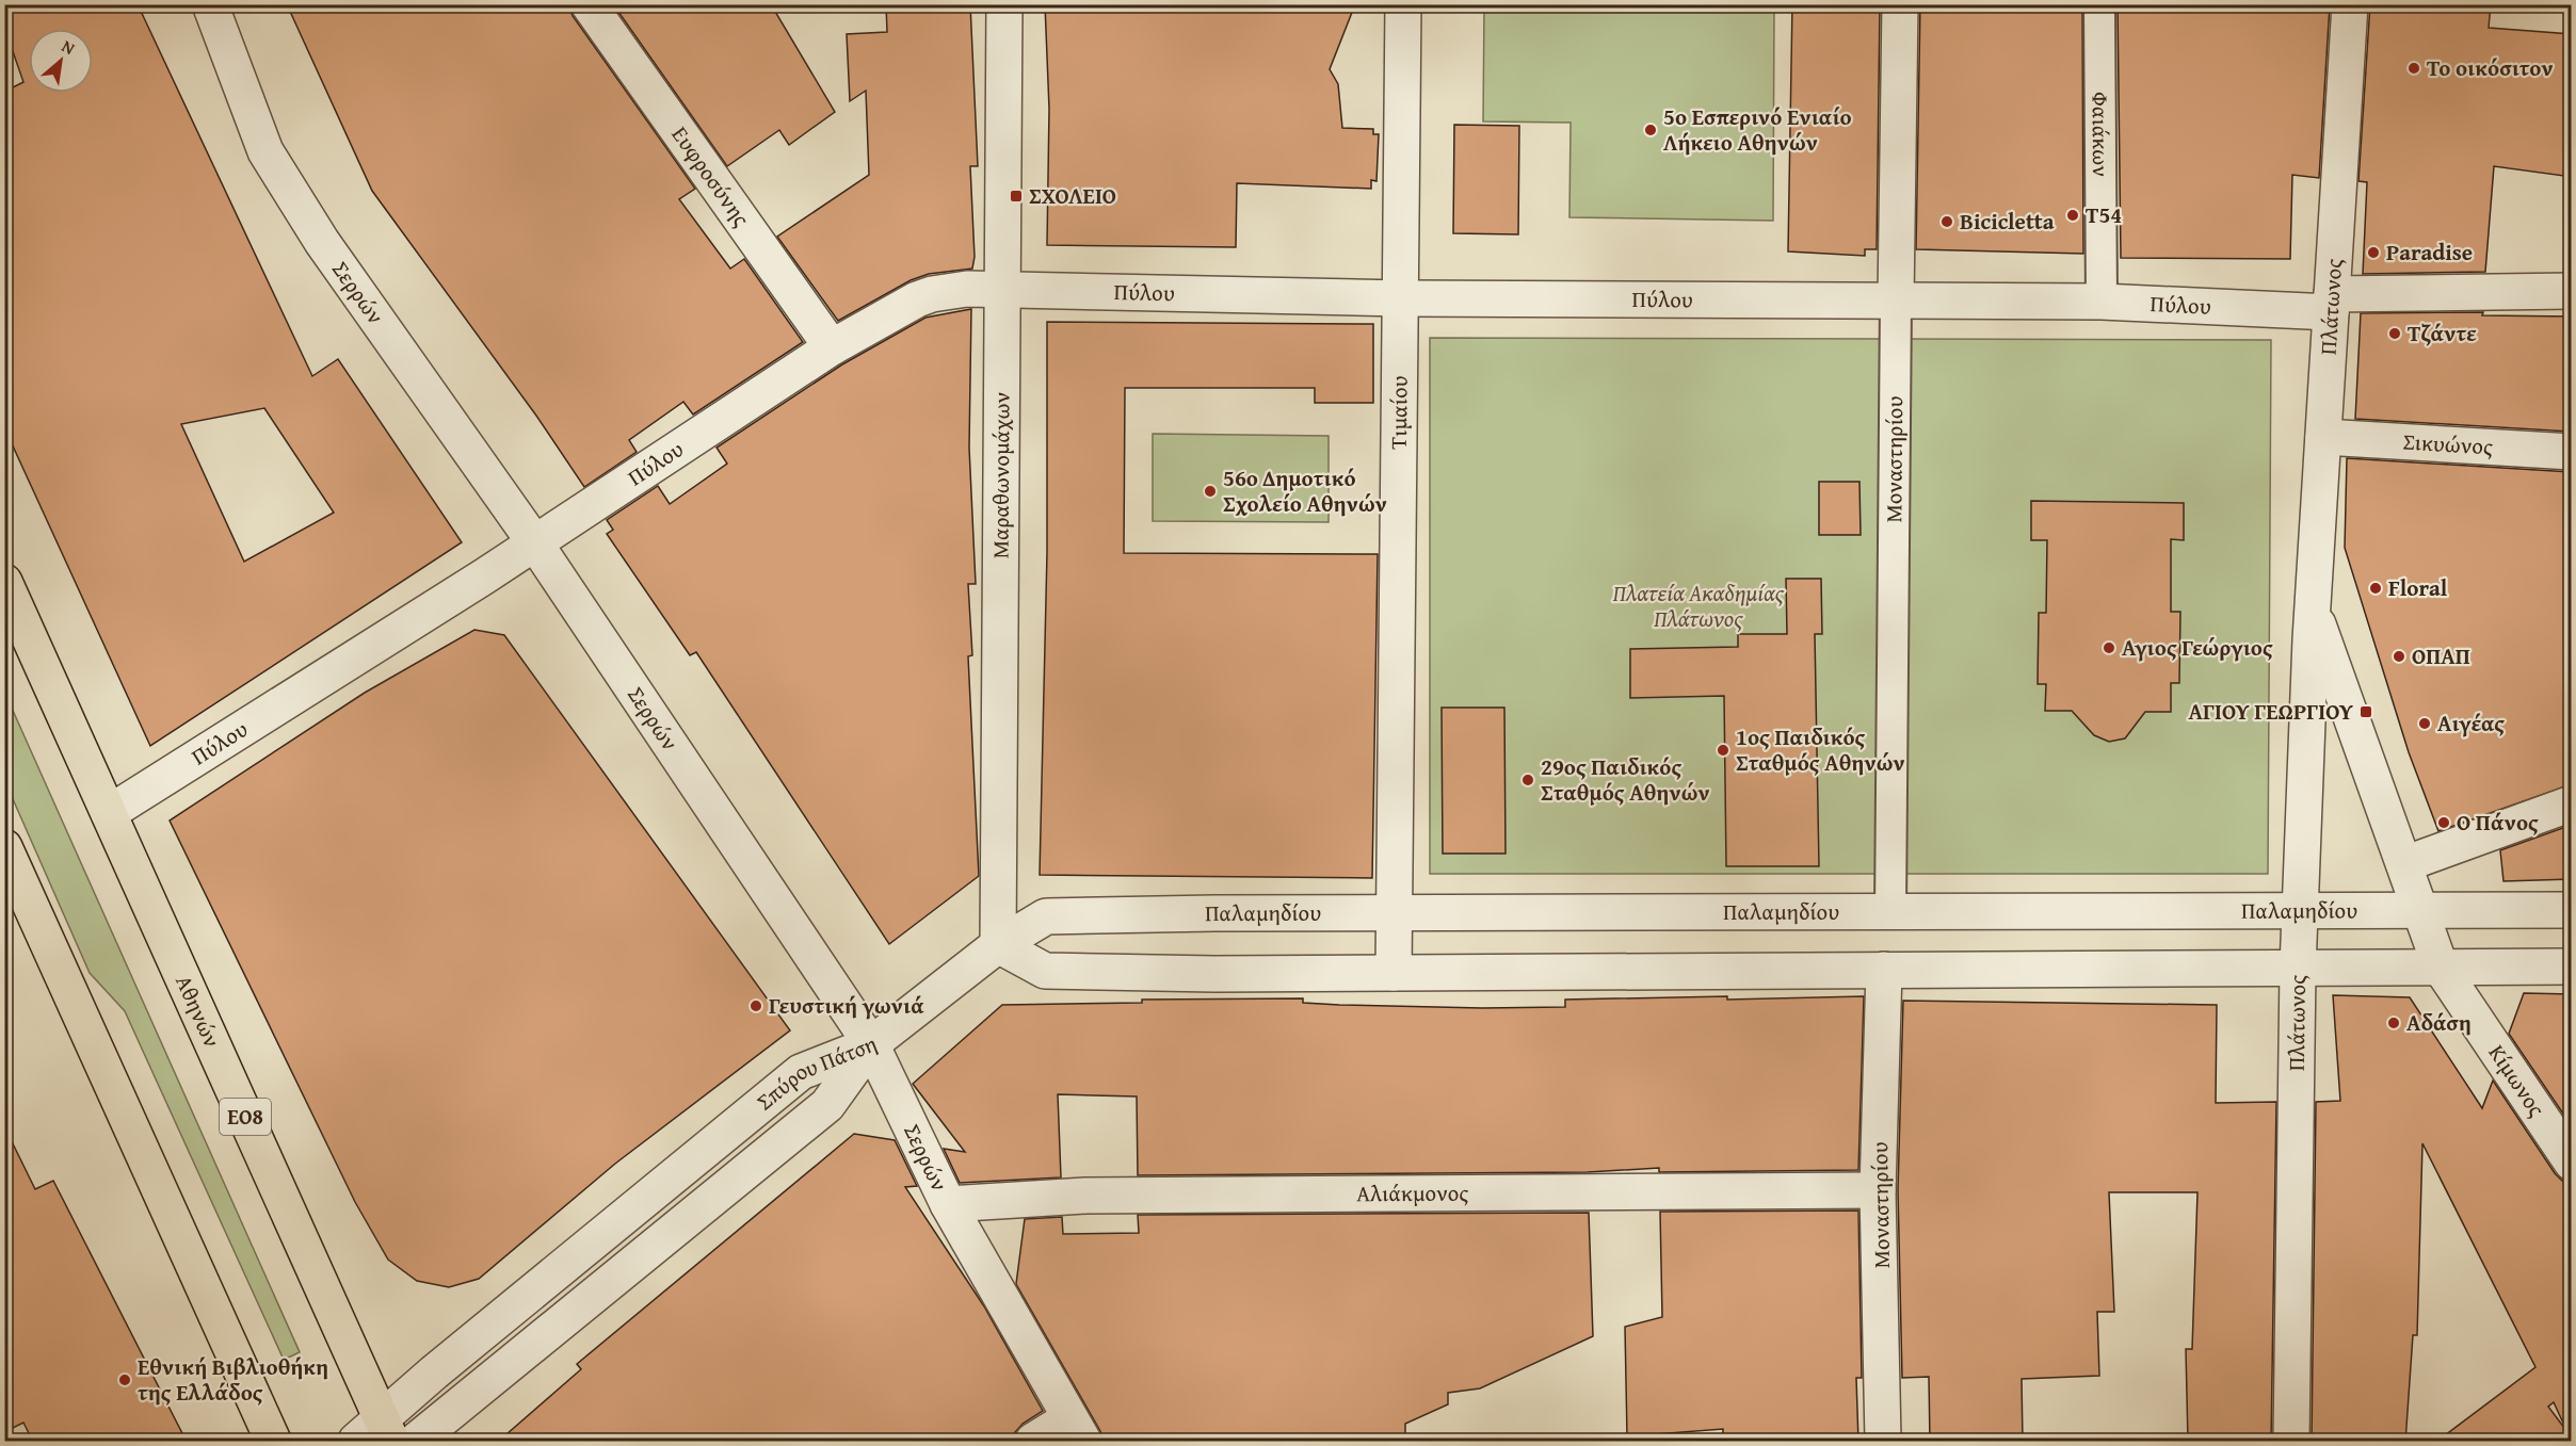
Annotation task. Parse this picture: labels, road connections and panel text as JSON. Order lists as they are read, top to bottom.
{
  "streets": {
    "highway": ["Αθηνών", "ΕΟ8"],
    "street": [
      "Φαιάκων",
      "Ευφροσύνης",
      "Σερρών",
      "Πύλου",
      "Πλάτωνος",
      "Τιμαίου",
      "Σικυώνος",
      "Μοναστηρίου",
      "Μαραθωνομάχων",
      "Παλαμηδίου",
      "Κίμωνος",
      "Σπύρου Πάτση",
      "Αλιάκμονος"
    ]
  },
  "crossings": [
    ["Φαιάκων", "Πύλου"],
    ["Ευφροσύνης", "Πύλου"],
    ["Σερρών", "Πύλου"],
    ["Σερρών", "Παλαμηδίου"],
    ["Σερρών", "Σπύρου Πάτση"],
    ["Σερρών", "Αλιάκμονος"],
    ["Πύλου", "Πλάτωνος"],
    ["Πύλου", "Τιμαίου"],
    ["Πύλου", "Μοναστηρίου"],
    ["Πύλου", "Μαραθωνομάχων"],
    ["Πύλου", "Αθηνών"],
    ["Πλάτωνος", "Σικυώνος"],
    ["Πλάτωνος", "Παλαμηδίου"],
    ["Πλάτωνος", "Κίμωνος"],
    ["Τιμαίου", "Παλαμηδίου"],
    ["Μοναστηρίου", "Παλαμηδίου"],
    ["Μοναστηρίου", "Αλιάκμονος"],
    ["Μαραθωνομάχων", "Παλαμηδίου"],
    ["Παλαμηδίου", "Σπύρου Πάτση"],
    ["Αθηνών", "Σπύρου Πάτση"]
  ],
  "parks": ["Πλατεία Ακαδημίας Πλάτωνος"],
  "places": {
    "other": [
      "Το οικόσιτον",
      "5ο Εσπερινό Ενιαίο Λήκειο Αθηνών",
      "T54",
      "Bicicletta",
      "Paradise",
      "Τζάντε",
      "56ο Δημοτικό Σχολείο Αθηνών",
      "Floral",
      "Αγιος Γεώργιος",
      "ΟΠΑΠ",
      "Αιγέας",
      "1ος Παιδικός Σταθμός Αθηνών",
      "29ος Παιδικός Σταθμός Αθηνών",
      "Ο Πάνος",
      "Γευστική γωνιά",
      "Αδάση",
      "Εθνική Βιβλιοθήκη της Ελλάδος"
    ],
    "transit": ["ΣΧΟΛΕΙΟ", "ΑΓΙΟΥ ΓΕΩΡΓΙΟΥ"]
  },
  "north": "top right"
}
